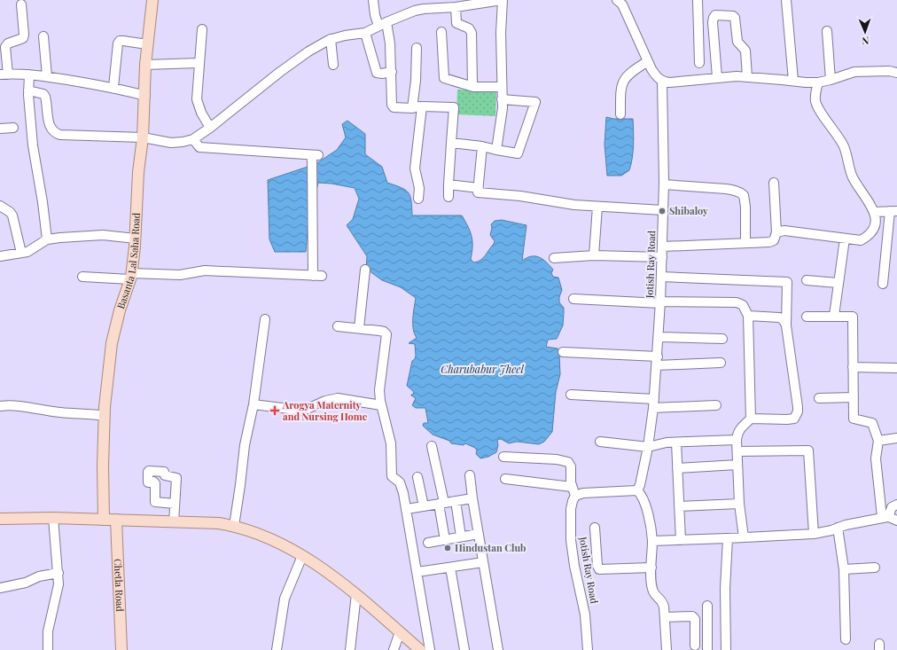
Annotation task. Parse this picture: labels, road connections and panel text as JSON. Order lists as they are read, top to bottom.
{
  "streets": {
    "main road": ["Basanta Lal Saha Road", "Chetla Road"],
    "street": ["Jotish Ray Road"]
  },
  "water": ["Charubabur Jheel"],
  "places": {
    "other": ["Shibaloy", "Hindustan Club"],
    "health": ["Arogya Maternity and Nursing Home"]
  },
  "north": "bottom"
}
